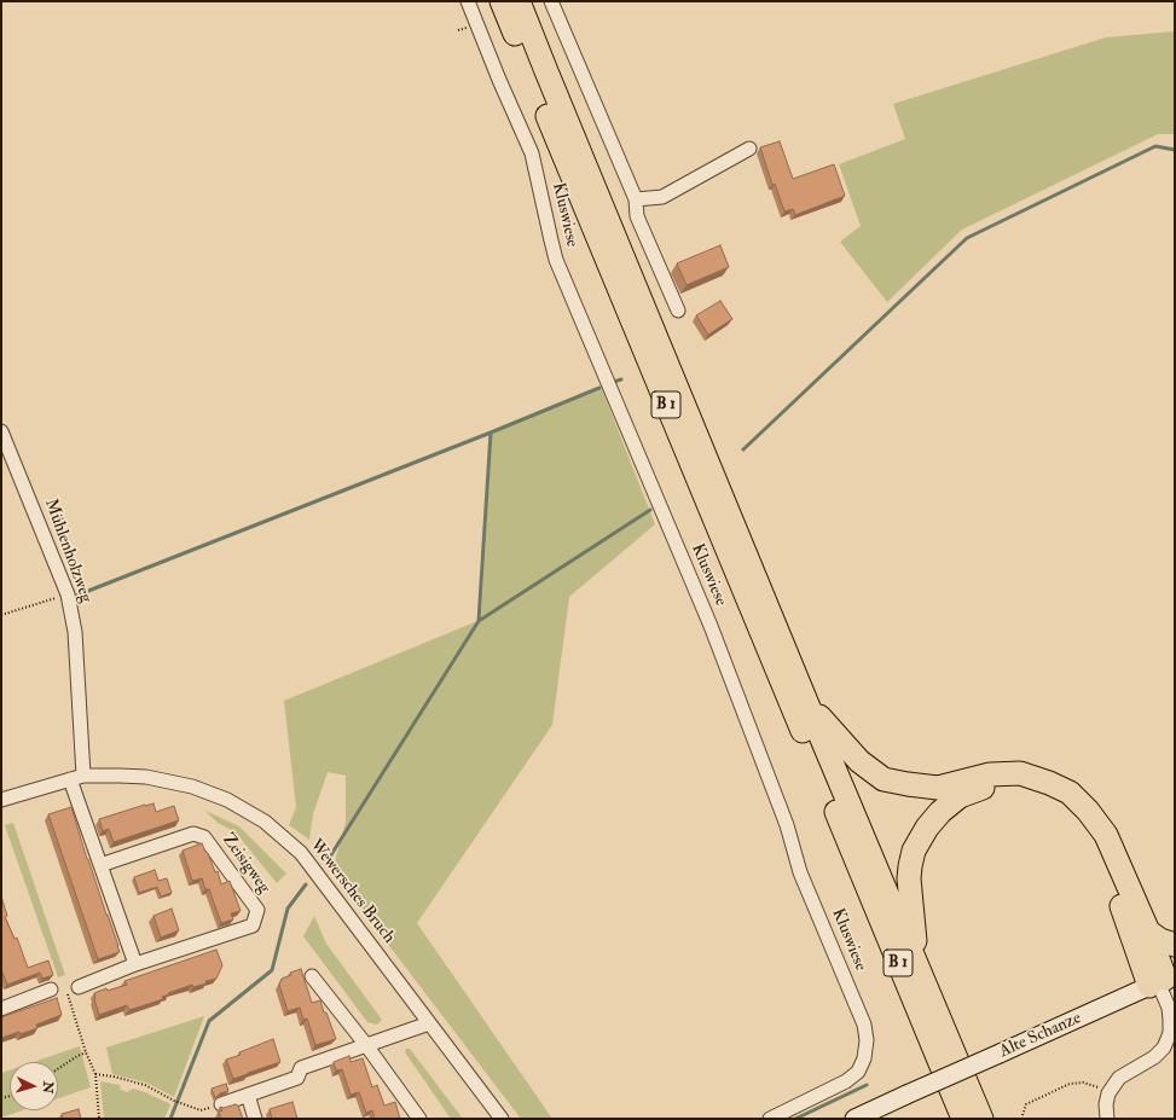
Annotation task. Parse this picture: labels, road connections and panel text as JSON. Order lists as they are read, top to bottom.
{
  "streets": {
    "highway": ["B 1"],
    "street": [
      "Kluswiese",
      "Mühlenholzweg",
      "Zeisigweg",
      "Wewersches Bruch",
      "Alte Schanze"
    ]
  },
  "crossings": [
    ["Mühlenholzweg", "Wewersches Bruch"]
  ],
  "north": "right"
}
